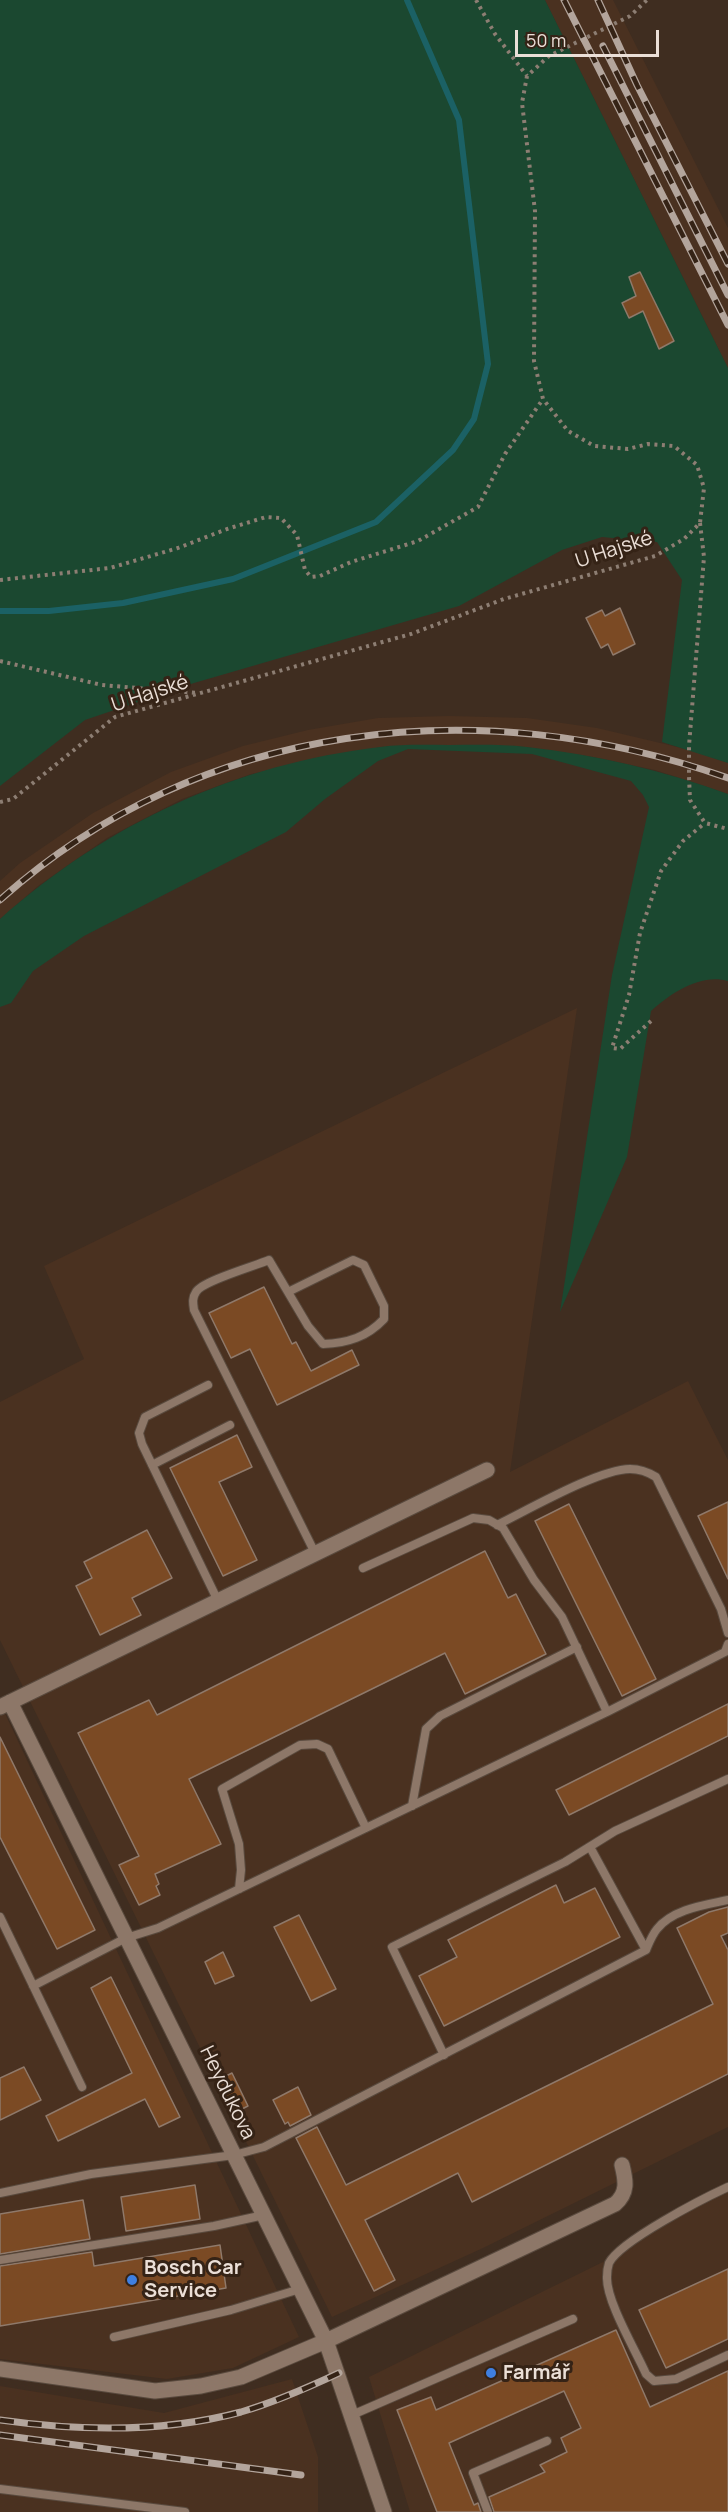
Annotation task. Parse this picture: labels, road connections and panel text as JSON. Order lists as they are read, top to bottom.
{
  "streets": {
    "street": ["Heydukova"],
    "path": ["U Hajské"]
  },
  "places": ["Bosch Car Service", "Farmář"],
  "scale_bar": "50 m"
}
